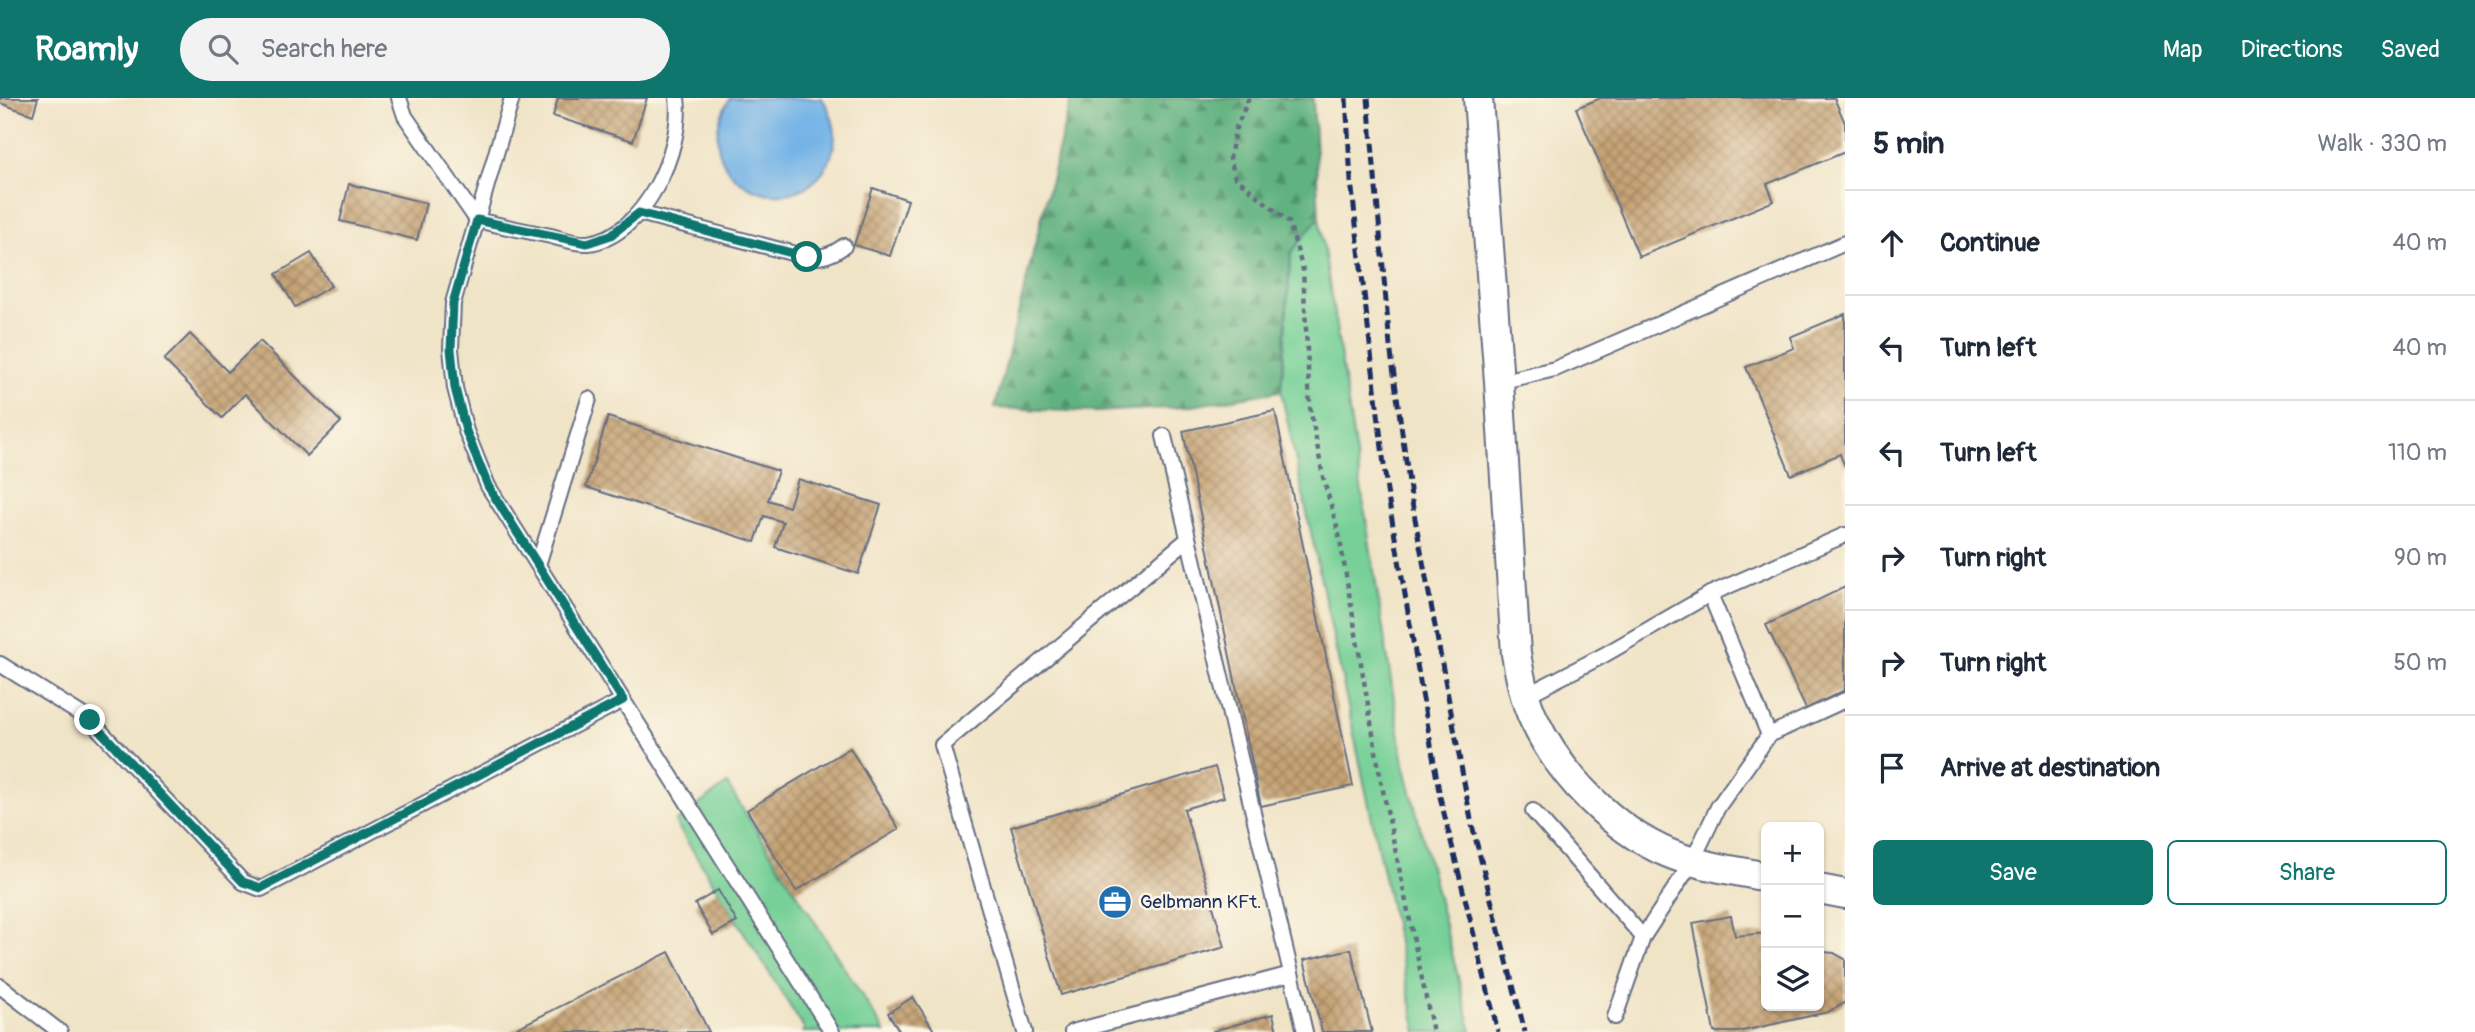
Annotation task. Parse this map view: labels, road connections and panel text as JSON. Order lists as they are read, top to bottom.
{
  "places": {
    "office": ["Gelbmann KFt."]
  },
  "page": {
    "header": "Roamly",
    "search": "Search here",
    "nav": ["Map", "Directions", "Saved"],
    "heading": ["5 min", "Walk · 330 m"],
    "list": [
      ["Continue", "40 m"],
      ["Turn left", "40 m"],
      ["Turn left", "110 m"],
      ["Turn right", "90 m"],
      ["Turn right", "50 m"],
      "Arrive at destination"
    ],
    "buttons": ["Save", "Share"],
    "map_buttons": ["+", "−"]
  }
}
